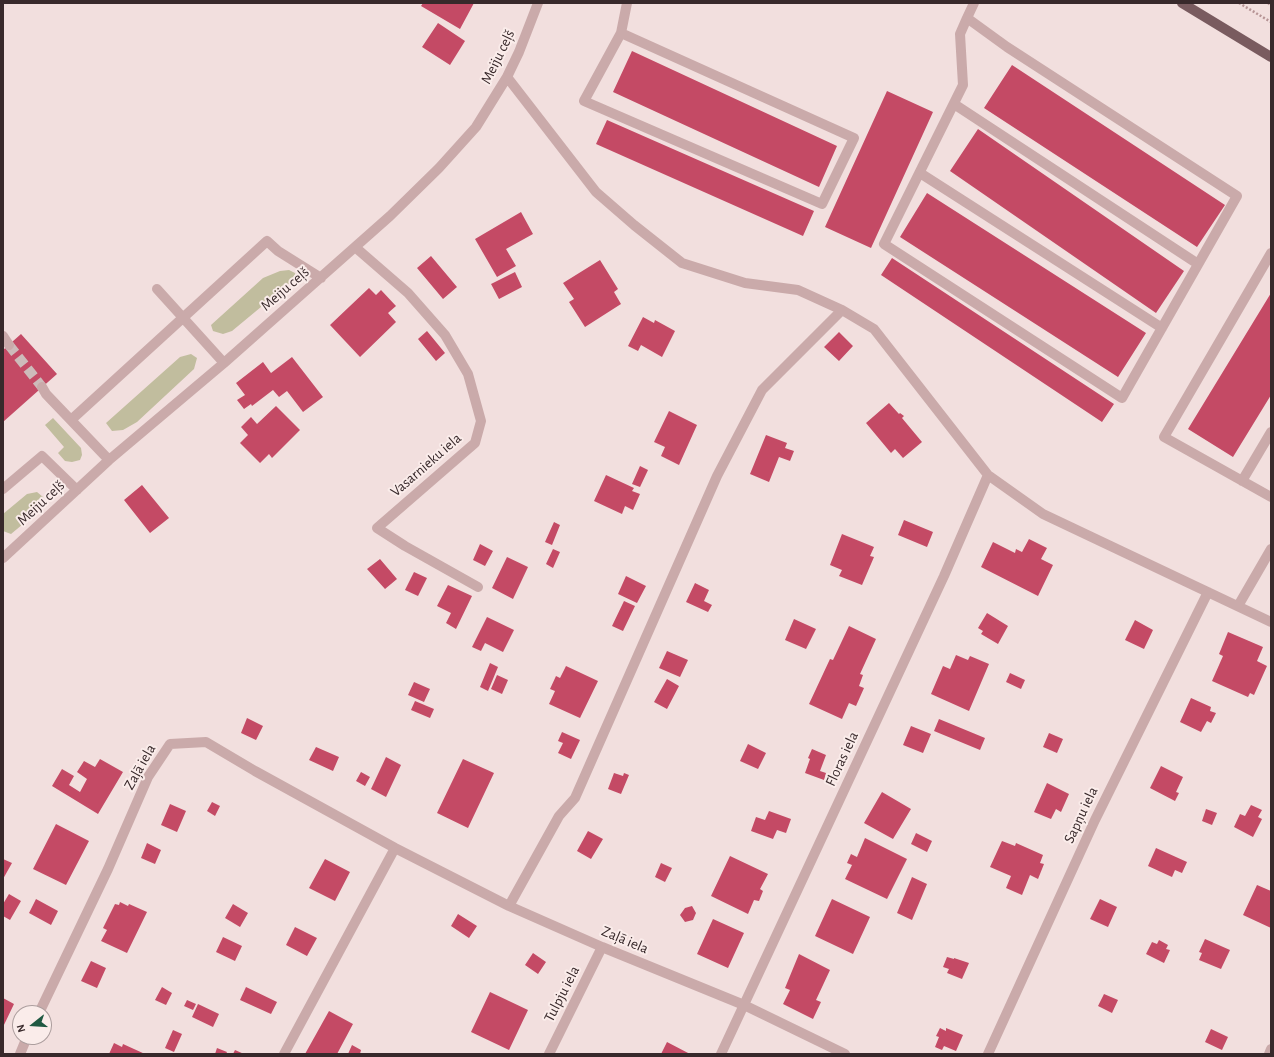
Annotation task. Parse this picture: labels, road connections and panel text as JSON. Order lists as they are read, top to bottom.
{
  "streets": {
    "street": [
      "Meiju ceļš",
      "Vasarnieku iela",
      "Floras iela",
      "Zaļā iela",
      "Sapņu iela",
      "Tulpju iela"
    ]
  },
  "crossings": [
    ["Meiju ceļš", "Vasarnieku iela"],
    ["Floras iela", "Zaļā iela"],
    ["Zaļā iela", "Tulpju iela"]
  ],
  "north": "left"
}
